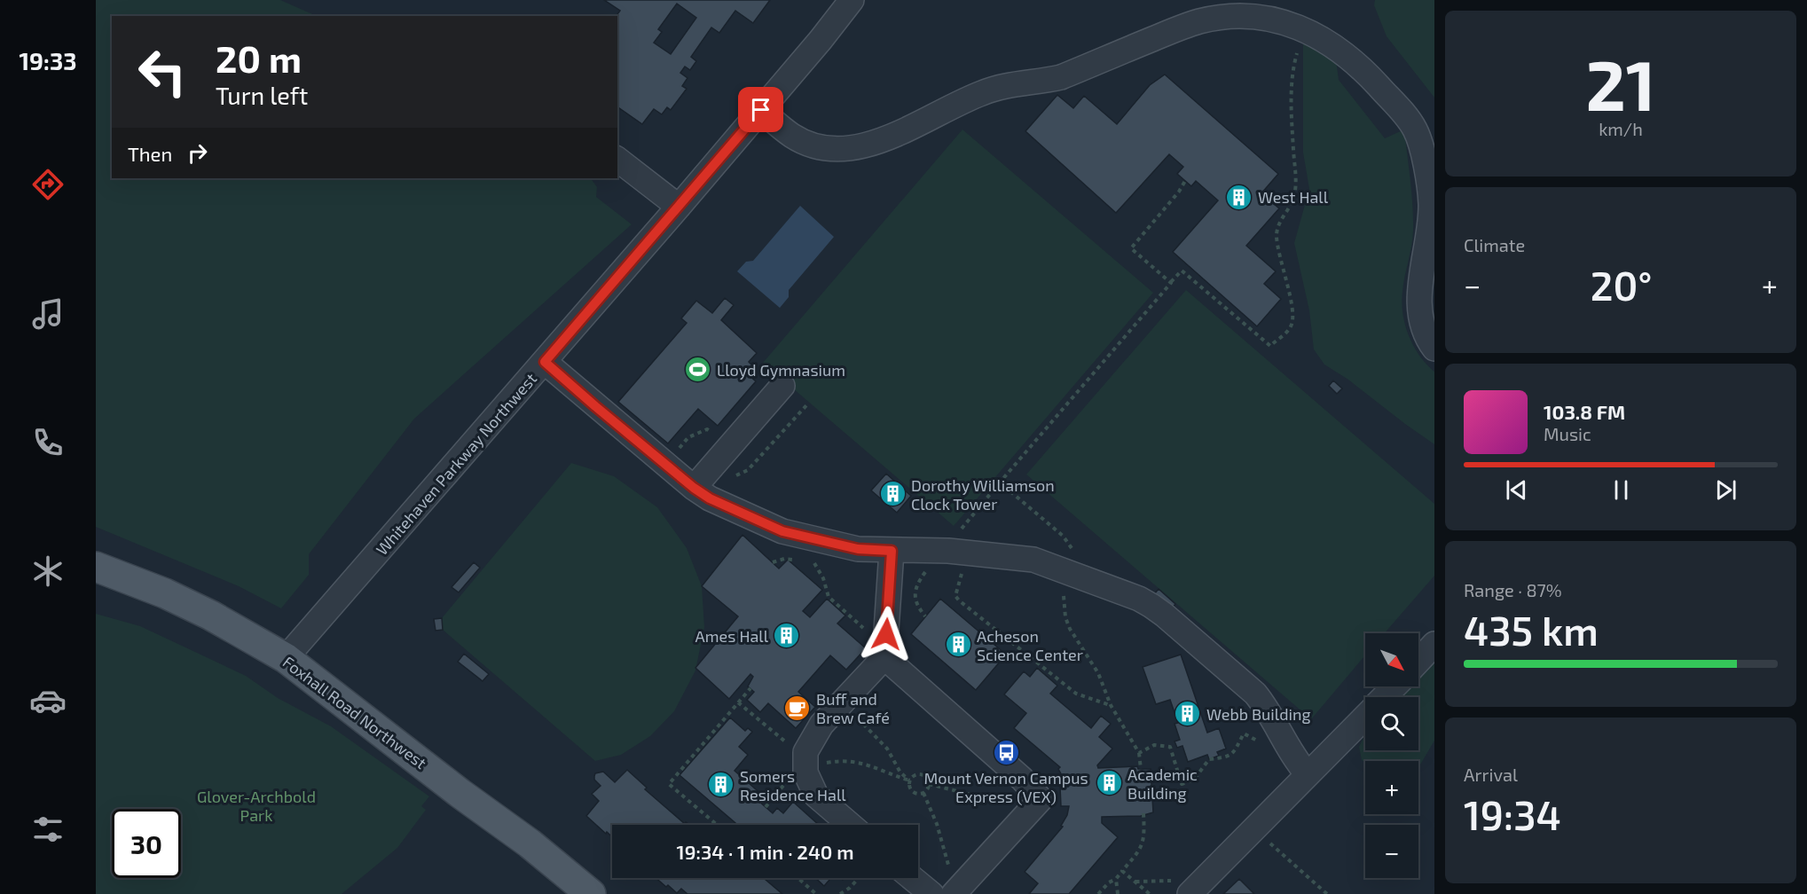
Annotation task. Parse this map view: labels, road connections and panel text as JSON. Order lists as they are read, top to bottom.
{
  "streets": {
    "main road": ["Foxhall Road Northwest"],
    "street": ["Whitehaven Parkway Northwest"]
  },
  "crossings": [
    ["Whitehaven Parkway Northwest", "Foxhall Road Northwest"]
  ],
  "parks": ["Glover-Archbold Park"],
  "places": {
    "building": [
      "West Hall",
      "Dorothy Williamson Clock Tower",
      "Ames Hall",
      "Acheson Science Center",
      "Webb Building",
      "Academic Building",
      "Somers Residence Hall"
    ],
    "sports": ["Lloyd Gymnasium"],
    "cafe": ["Buff and Brew Café"],
    "bus stop": ["Mount Vernon Campus Express (VEX)"]
  },
  "north": "bottom right",
  "page": {
    "tabs": "19:33",
    "tile": [
      ["21", "km/h"],
      "Climate",
      ["Range · 87%", "435 km"],
      ["Arrival", "19:34"]
    ],
    "turn": ["20 m", "Turn left"],
    "then": "Then",
    "heat": ["−", "20°", "+"],
    "song": ["103.8 FM", "Music"],
    "map_buttons": ["+", "−"],
    "limit": "30",
    "trip": "19:34 · 1 min · 240 m"
  }
}
